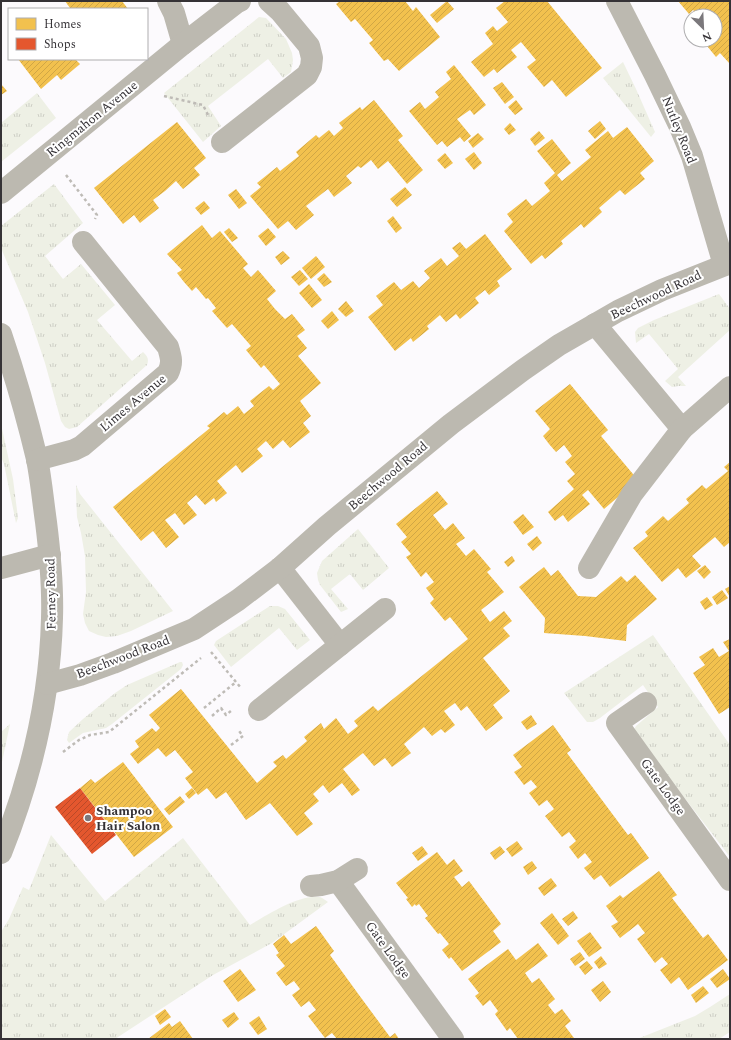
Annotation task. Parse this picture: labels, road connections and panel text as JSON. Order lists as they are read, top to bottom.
{
  "streets": {
    "street": [
      "Ringmahon Avenue",
      "Nutley Road",
      "Beechwood Road",
      "Limes Avenue",
      "Ferney Road",
      "Gate Lodge"
    ]
  },
  "crossings": [
    ["Nutley Road", "Beechwood Road"],
    ["Beechwood Road", "Ferney Road"],
    ["Limes Avenue", "Ferney Road"]
  ],
  "places": ["Shampoo Hair Salon"],
  "legend": ["Homes", "Shops"],
  "north": "bottom right"
}
